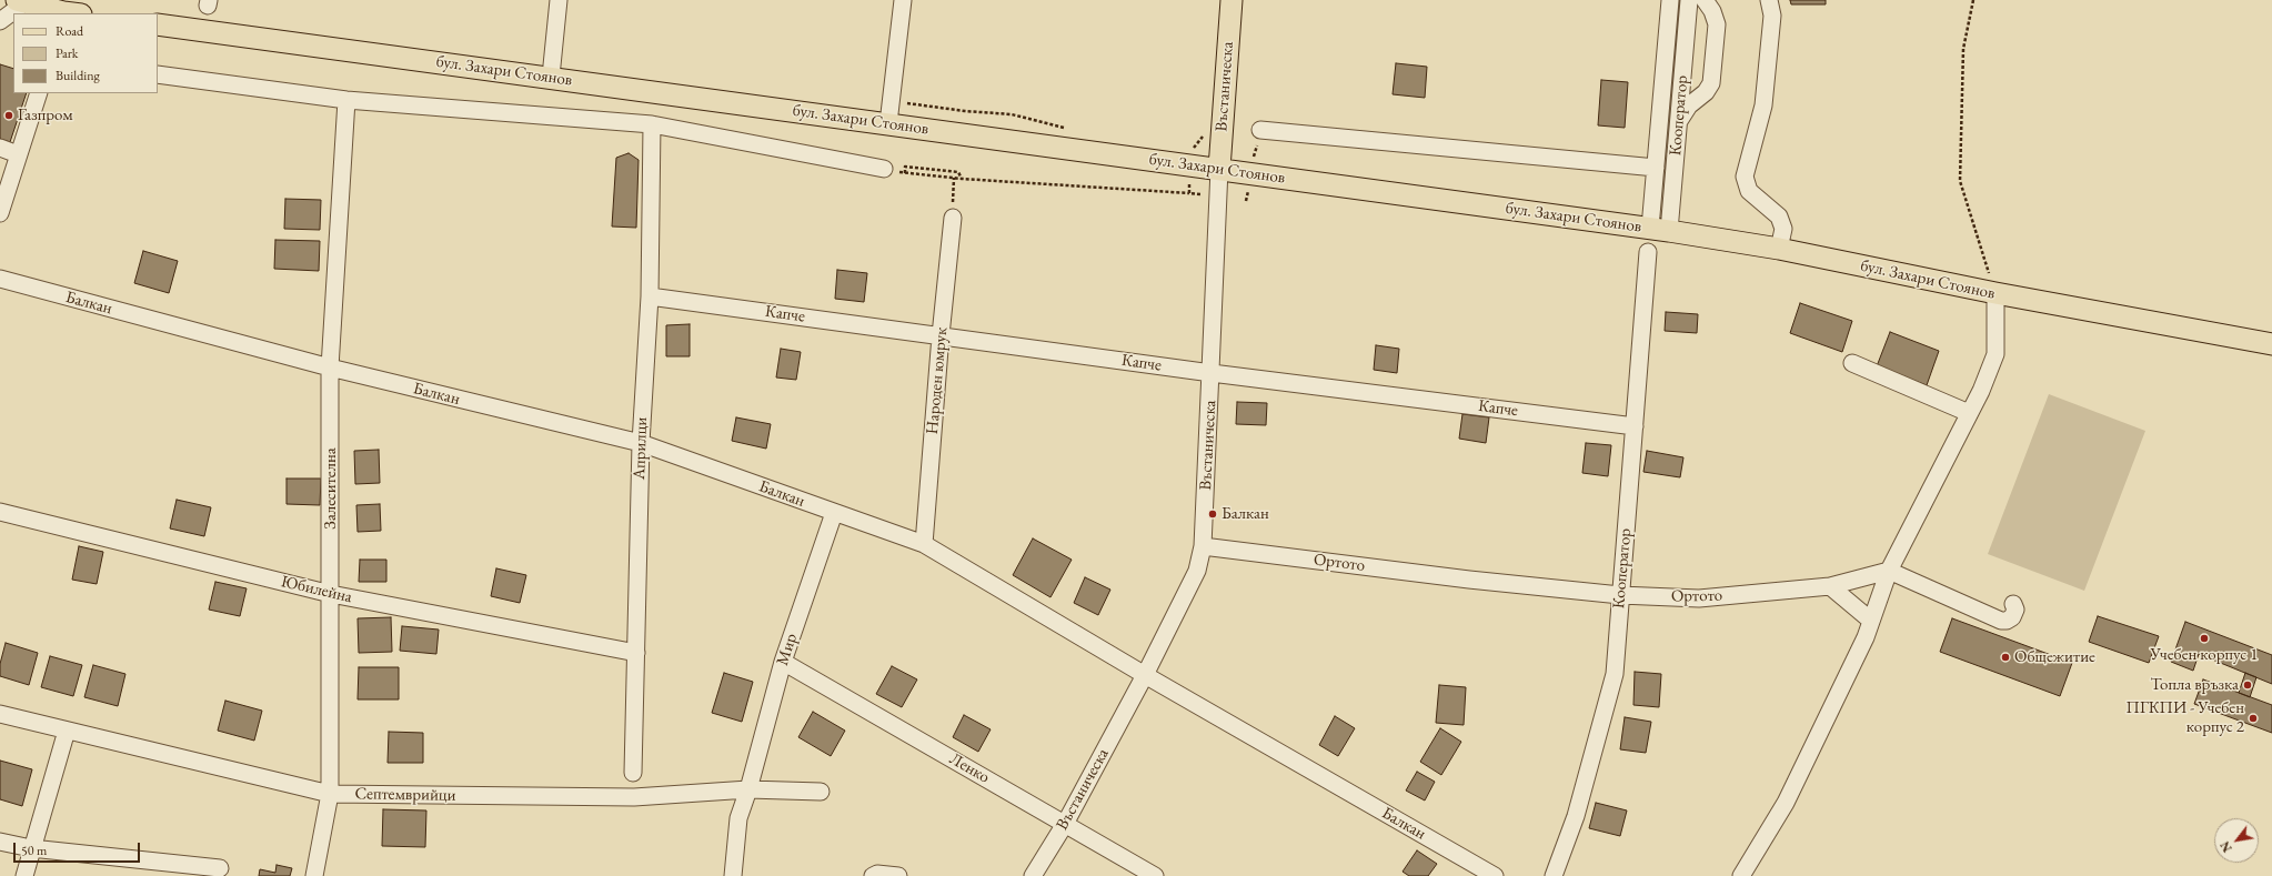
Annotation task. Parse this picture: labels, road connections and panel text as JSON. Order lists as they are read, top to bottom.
{
  "streets": {
    "main road": ["бул. Захари Стоянов", "Въстаническа"],
    "street": [
      "Кооператор",
      "Балкан",
      "Капче",
      "Народен юмрук",
      "Априлци",
      "Залесителна",
      "Ортото",
      "Юбилейна",
      "Мир",
      "Ленко",
      "Септемврийци"
    ]
  },
  "crossings": [
    ["бул. Захари Стоянов", "Въстаническа"],
    ["бул. Захари Стоянов", "Кооператор"],
    ["Въстаническа", "Балкан"],
    ["Въстаническа", "Капче"],
    ["Въстаническа", "Ортото"],
    ["Въстаническа", "Ленко"],
    ["Кооператор", "Капче"],
    ["Кооператор", "Ортото"],
    ["Балкан", "Народен юмрук"],
    ["Балкан", "Априлци"],
    ["Балкан", "Залесителна"],
    ["Балкан", "Мир"],
    ["Капче", "Народен юмрук"],
    ["Капче", "Априлци"],
    ["Априлци", "Юбилейна"],
    ["Залесителна", "Юбилейна"],
    ["Залесителна", "Септемврийци"],
    ["Мир", "Ленко"],
    ["Мир", "Септемврийци"]
  ],
  "places": [
    "Газпром",
    "Балкан",
    "Учебен корпус 1",
    "Общежитие",
    "Топла връзка",
    "ПГКПИ - Учебен корпус 2"
  ],
  "legend": ["Road", "Park", "Building"],
  "scale_bar": "50 m",
  "north": "bottom left"
}
